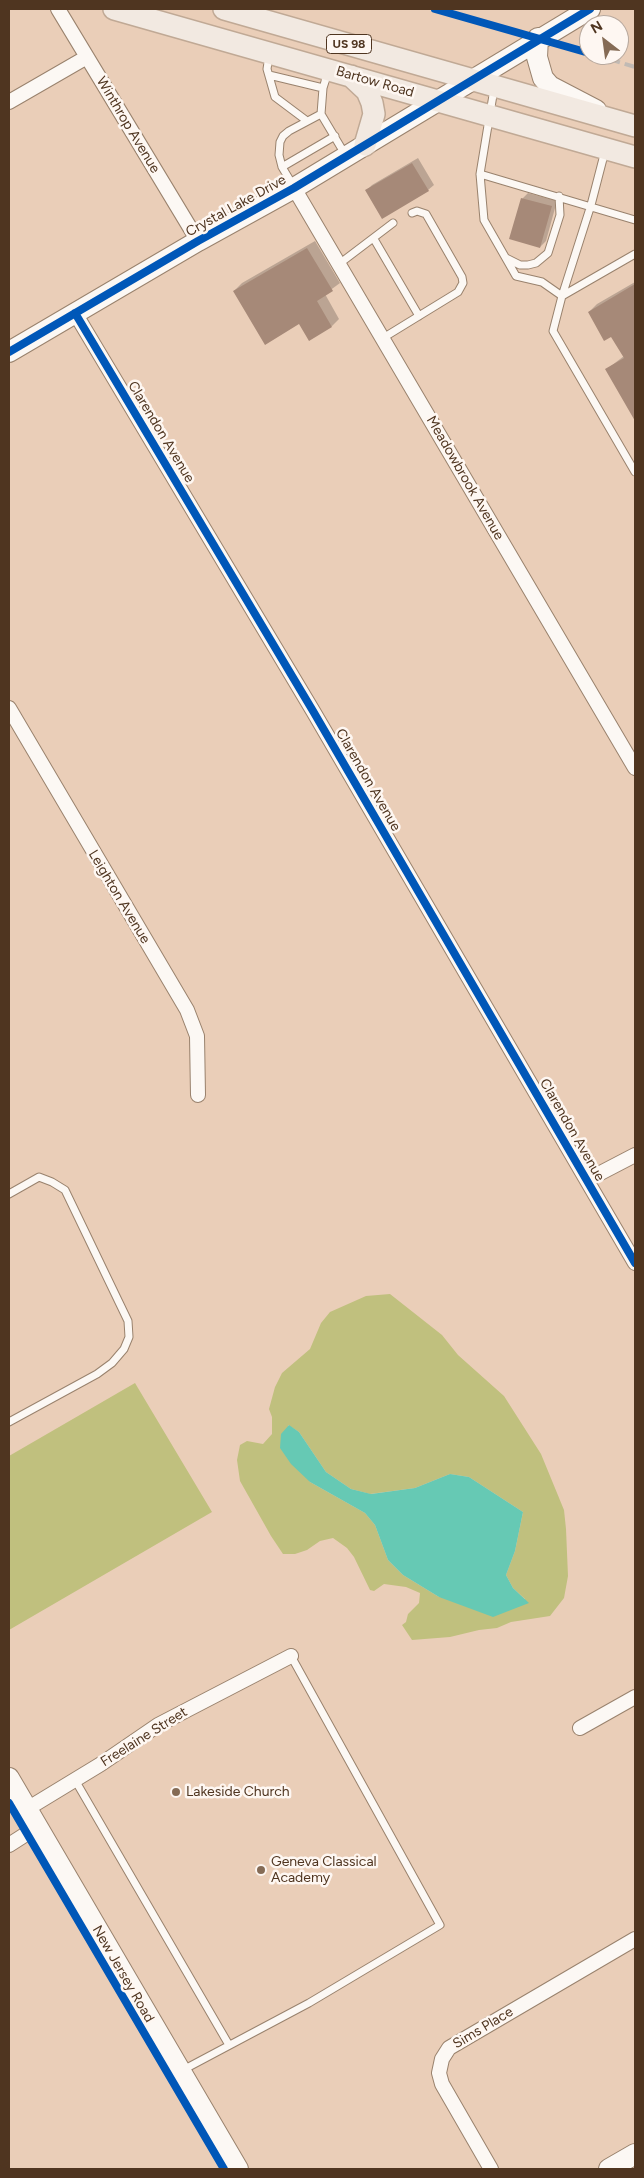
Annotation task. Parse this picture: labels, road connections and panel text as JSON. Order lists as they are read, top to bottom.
{
  "streets": {
    "main road": ["US 98", "Bartow Road"],
    "street": [
      "Winthrop Avenue",
      "Crystal Lake Drive",
      "Clarendon Avenue",
      "Meadowbrook Avenue",
      "Leighton Avenue",
      "Freelaine Street",
      "New Jersey Road",
      "Sims Place"
    ]
  },
  "crossings": [
    ["Bartow Road", "Crystal Lake Drive"],
    ["Winthrop Avenue", "Crystal Lake Drive"],
    ["Crystal Lake Drive", "Clarendon Avenue"],
    ["Crystal Lake Drive", "Meadowbrook Avenue"],
    ["Freelaine Street", "New Jersey Road"]
  ],
  "places": ["Lakeside Church", "Geneva Classical Academy"],
  "north": "top left"
}
